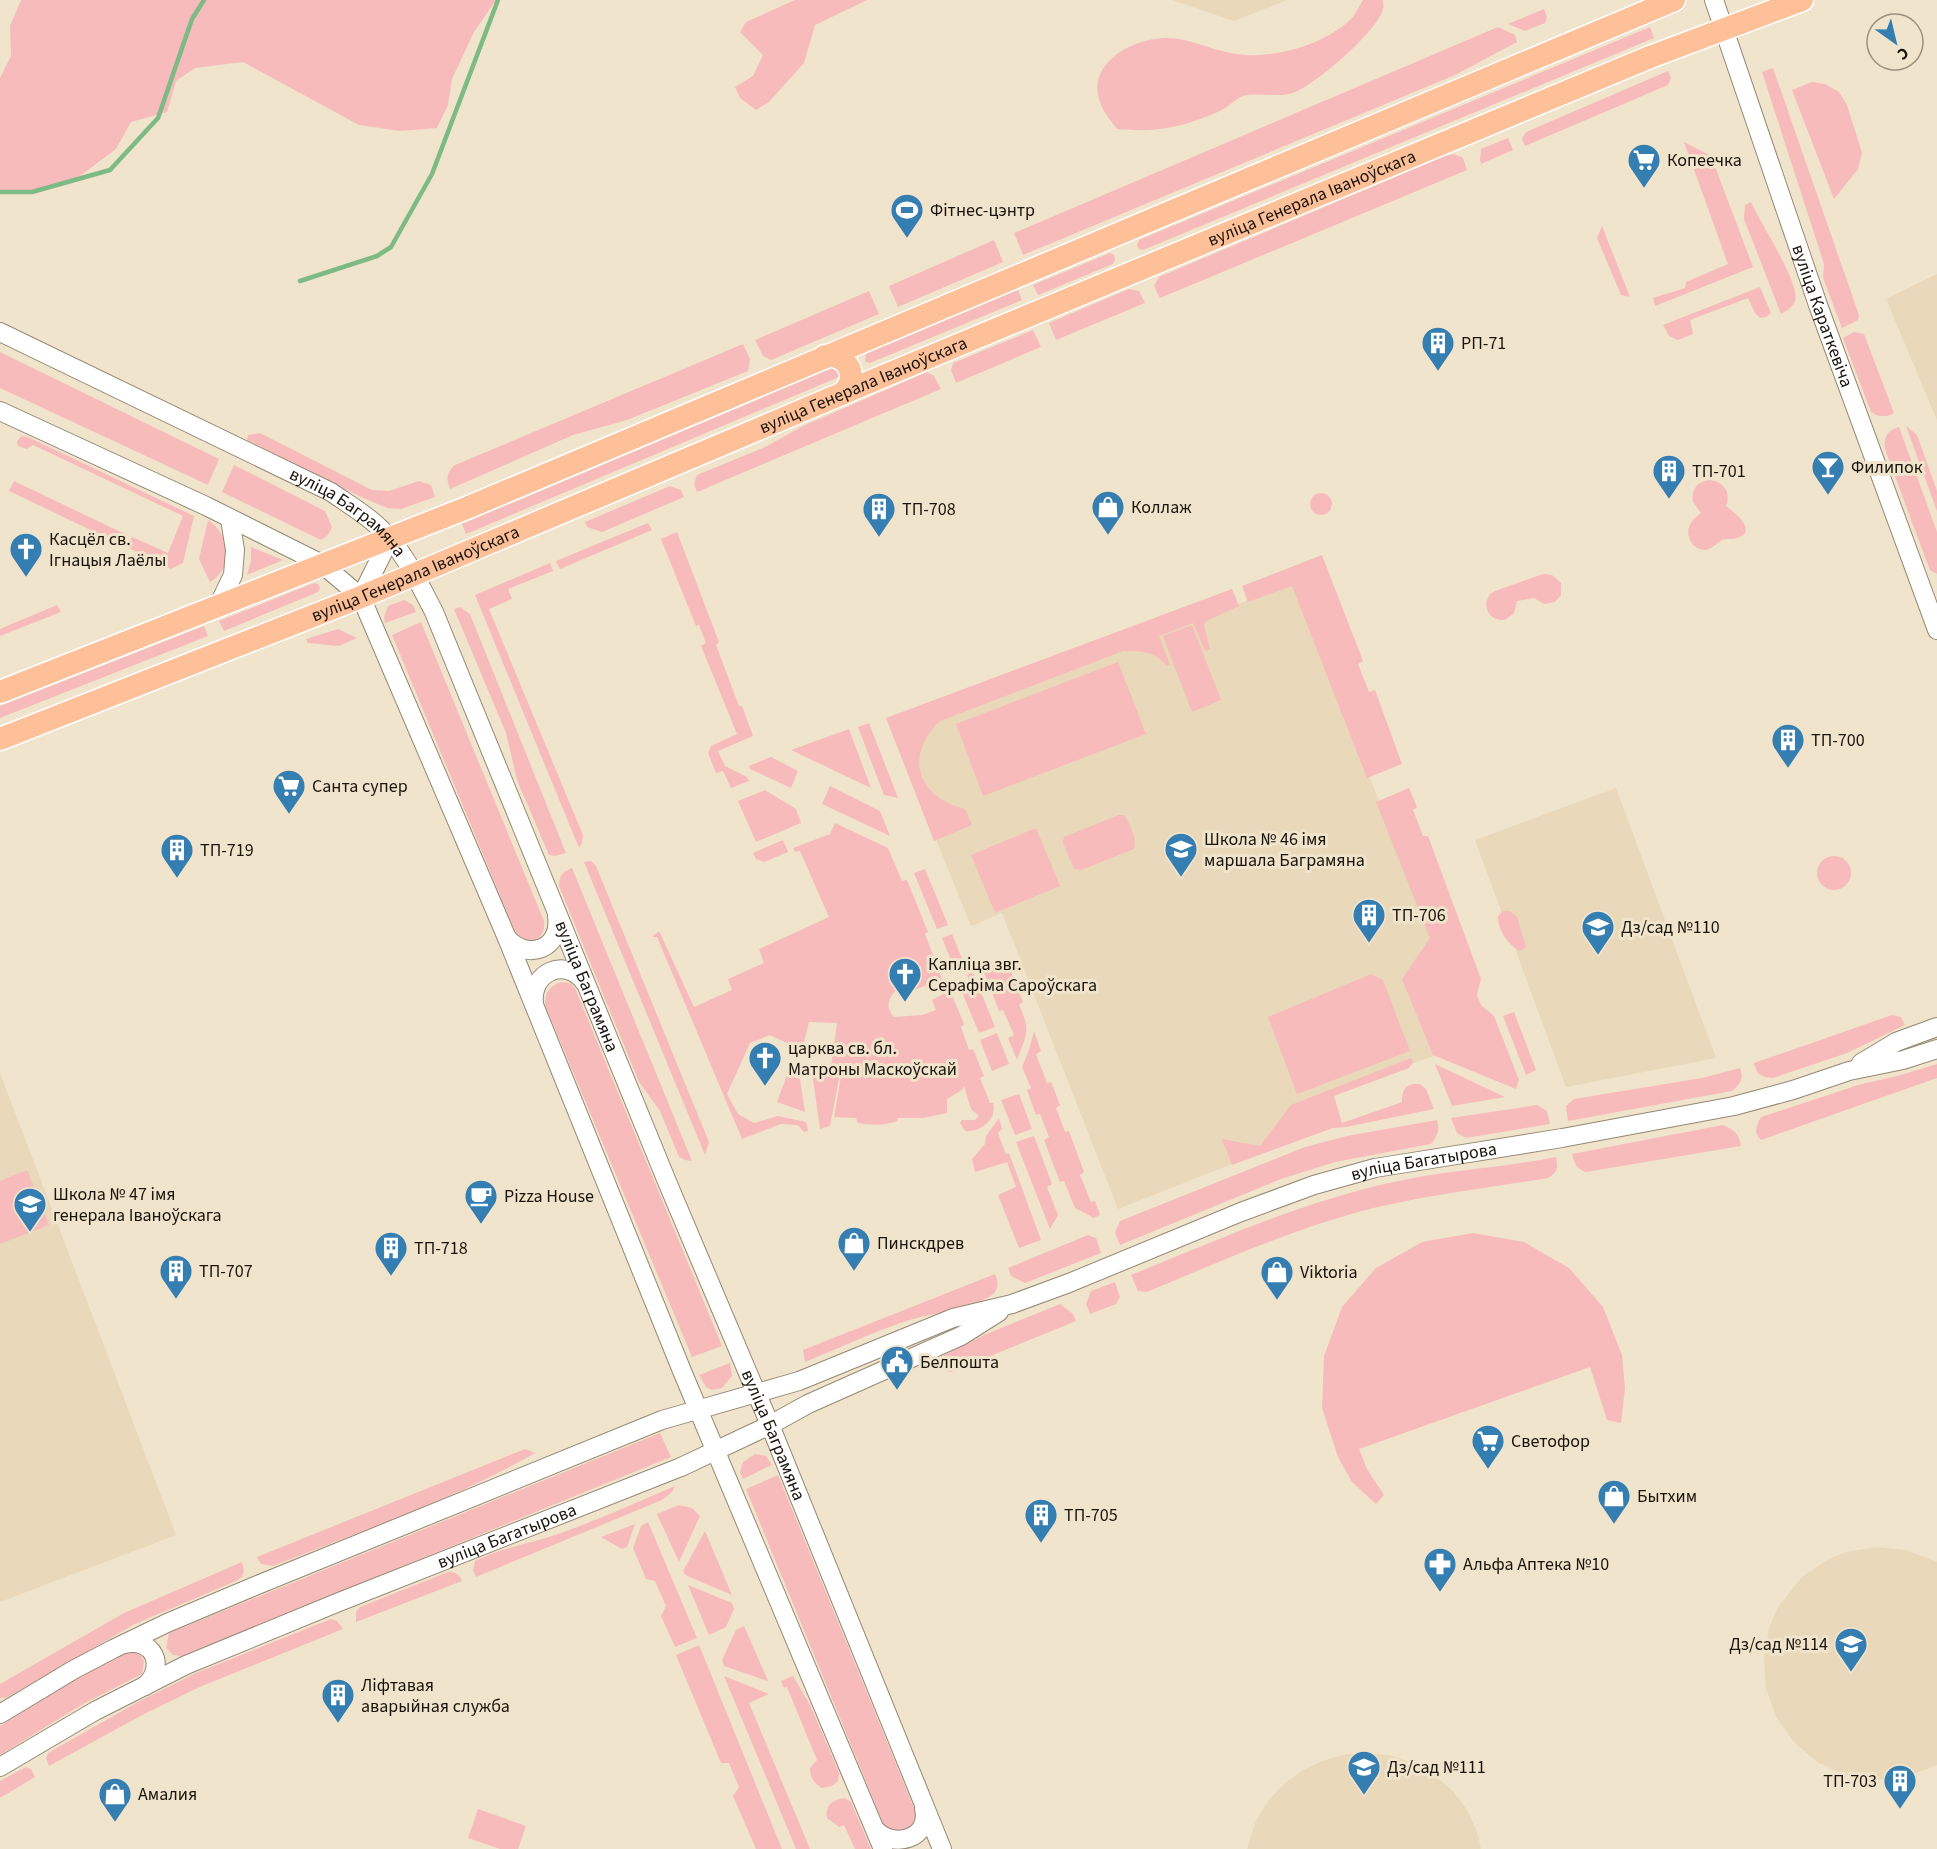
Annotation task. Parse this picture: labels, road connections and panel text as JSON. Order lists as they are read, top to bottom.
{
  "streets": {
    "main road": ["вуліца Генерала Іваноўскага"],
    "street": ["вуліца Караткевіча", "вуліца Баграмяна", "вуліца Багатырова"]
  },
  "crossings": [
    ["вуліца Генерала Іваноўскага", "вуліца Караткевіча"],
    ["вуліца Генерала Іваноўскага", "вуліца Баграмяна"],
    ["вуліца Баграмяна", "вуліца Багатырова"]
  ],
  "places": {
    "supermarket": ["Копеечка", "Санта супер", "Светофор"],
    "sports": ["Фітнес-цэнтр"],
    "building": [
      "РП-71",
      "ТП-701",
      "ТП-708",
      "ТП-700",
      "ТП-719",
      "ТП-706",
      "ТП-718",
      "ТП-707",
      "ТП-705",
      "Ліфтавая аварыйная служба",
      "ТП-703"
    ],
    "bar": ["Филипок"],
    "shop": [
      "Коллаж",
      "Пинскдрев",
      "Viktoria",
      "Бытхим",
      "Амалия"
    ],
    "church": ["Касцёл св. Ігнацыя Лаёлы", "Капліца звг. Серафіма Сароўскага", "царква св. бл. Матроны Маскоўскай"],
    "school or university": [
      "Школа № 46 імя маршала Баграмяна",
      "Дз/сад №110",
      "Школа № 47 імя генерала Іваноўскага",
      "Дз/сад №114",
      "Дз/сад №111"
    ],
    "cafe": ["Pizza House"],
    "public building": ["Белпошта"],
    "pharmacy": ["Альфа Аптека №10"]
  },
  "north": "bottom right"
}
